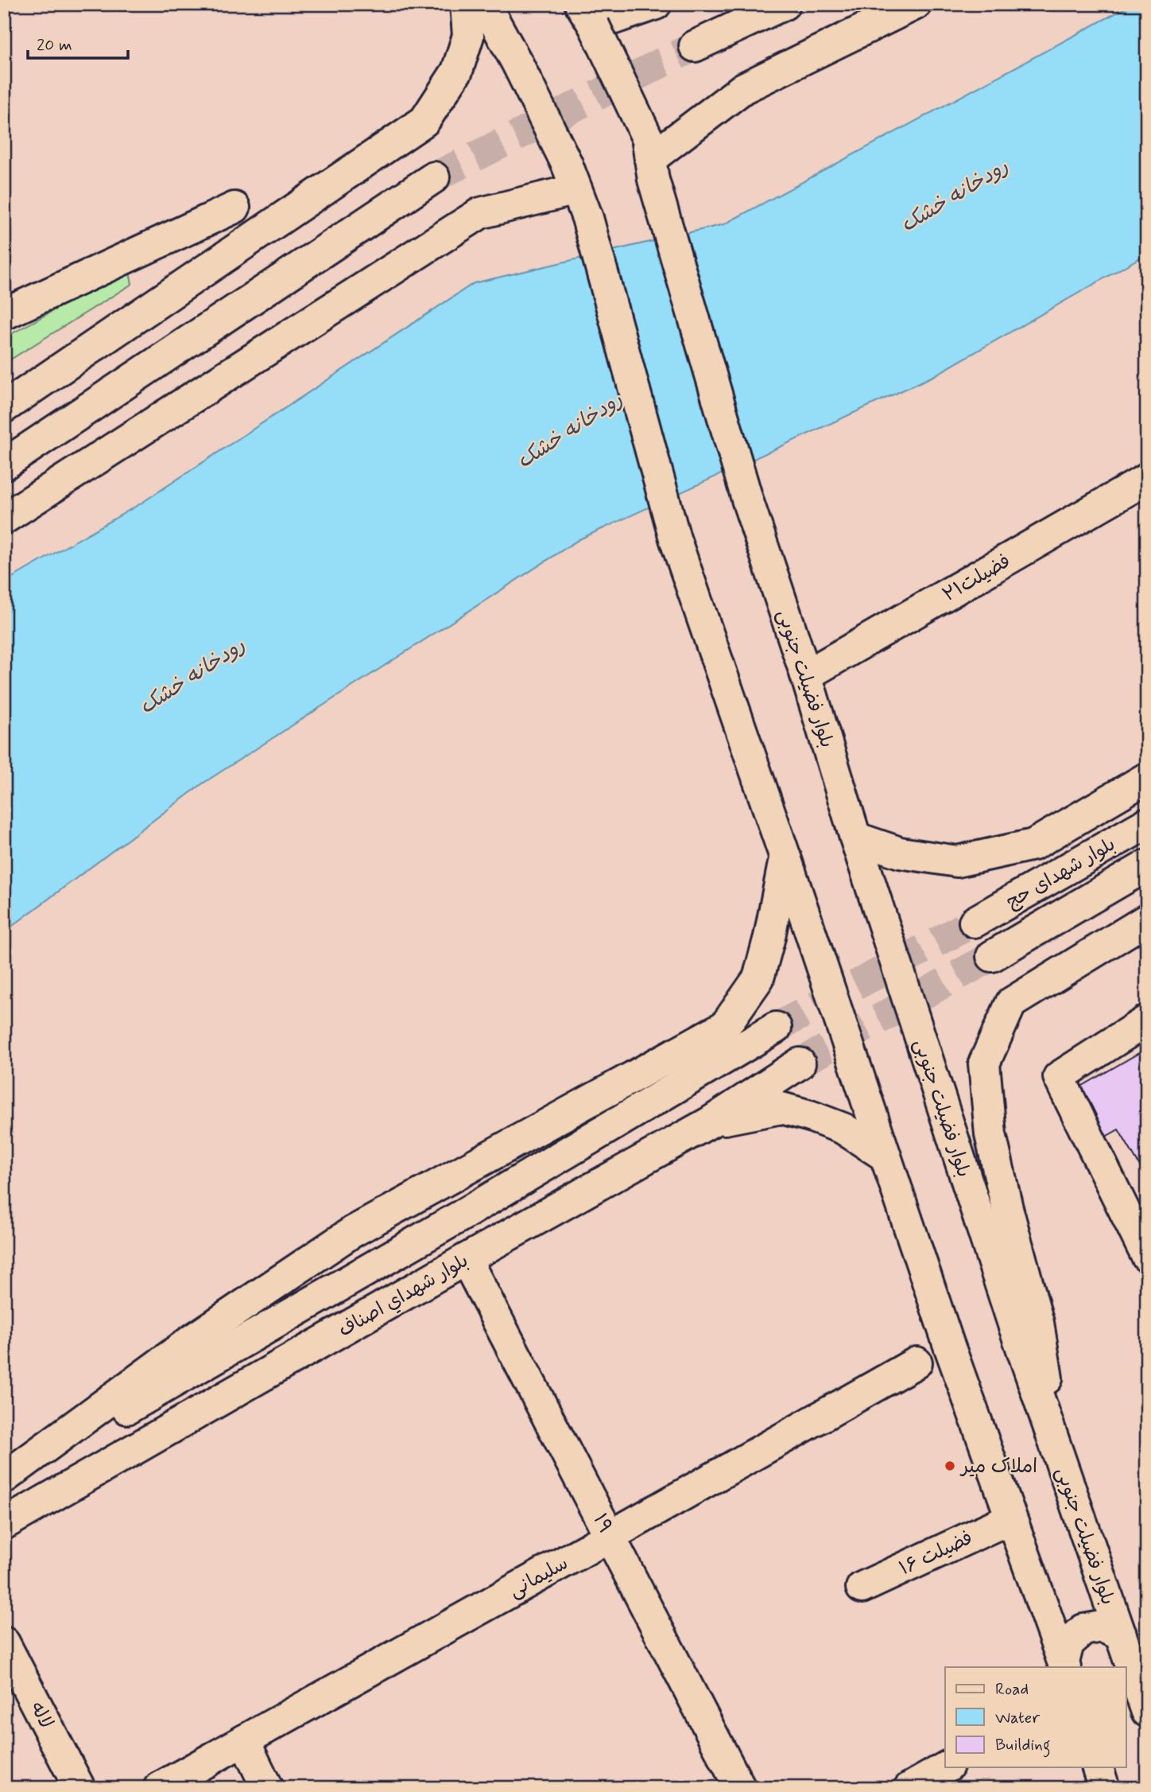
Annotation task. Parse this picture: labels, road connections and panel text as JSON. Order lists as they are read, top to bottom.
{
  "streets": {
    "main road": [
      "فضیلت۲۱",
      "بلوار فضیلت جنوبی",
      "بلوار شهدای حج",
      "بلوار شهداي اصناف",
      "۱۹",
      "فضیلت ۱۶",
      "سلیمانی",
      "لاله"
    ]
  },
  "crossings": [
    ["فضیلت۲۱", "بلوار فضیلت جنوبی"],
    ["بلوار شهداي اصناف", "۱۹"],
    ["۱۹", "سلیمانی"]
  ],
  "water": ["رودخانه خشک"],
  "places": ["املاک میر"],
  "legend": ["Road", "Water", "Building"],
  "scale_bar": "20 m"
}
